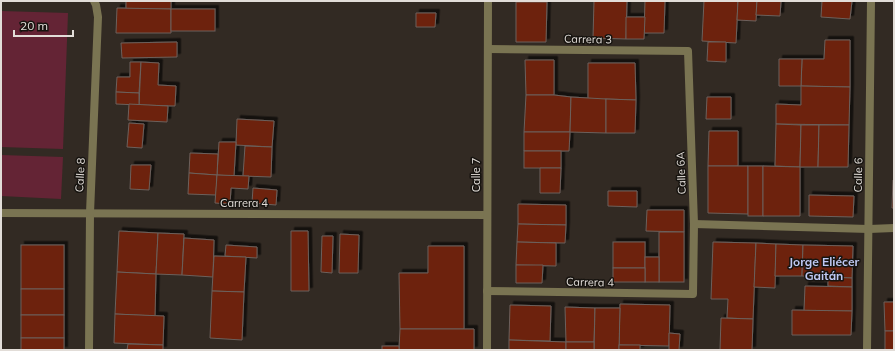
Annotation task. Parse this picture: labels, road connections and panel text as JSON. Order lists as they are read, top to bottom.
{
  "streets": {
    "street": [
      "Carrera 3",
      "Calle 6A",
      "Calle 8",
      "Calle 7",
      "Calle 6",
      "Carrera 4"
    ]
  },
  "crossings": [
    ["Carrera 3", "Calle 6A"],
    ["Carrera 3", "Calle 7"],
    ["Calle 6A", "Carrera 4"],
    ["Calle 8", "Carrera 4"],
    ["Calle 7", "Carrera 4"]
  ],
  "districts": ["Jorge Eliécer Gaitán"],
  "scale_bar": "20 m"
}
